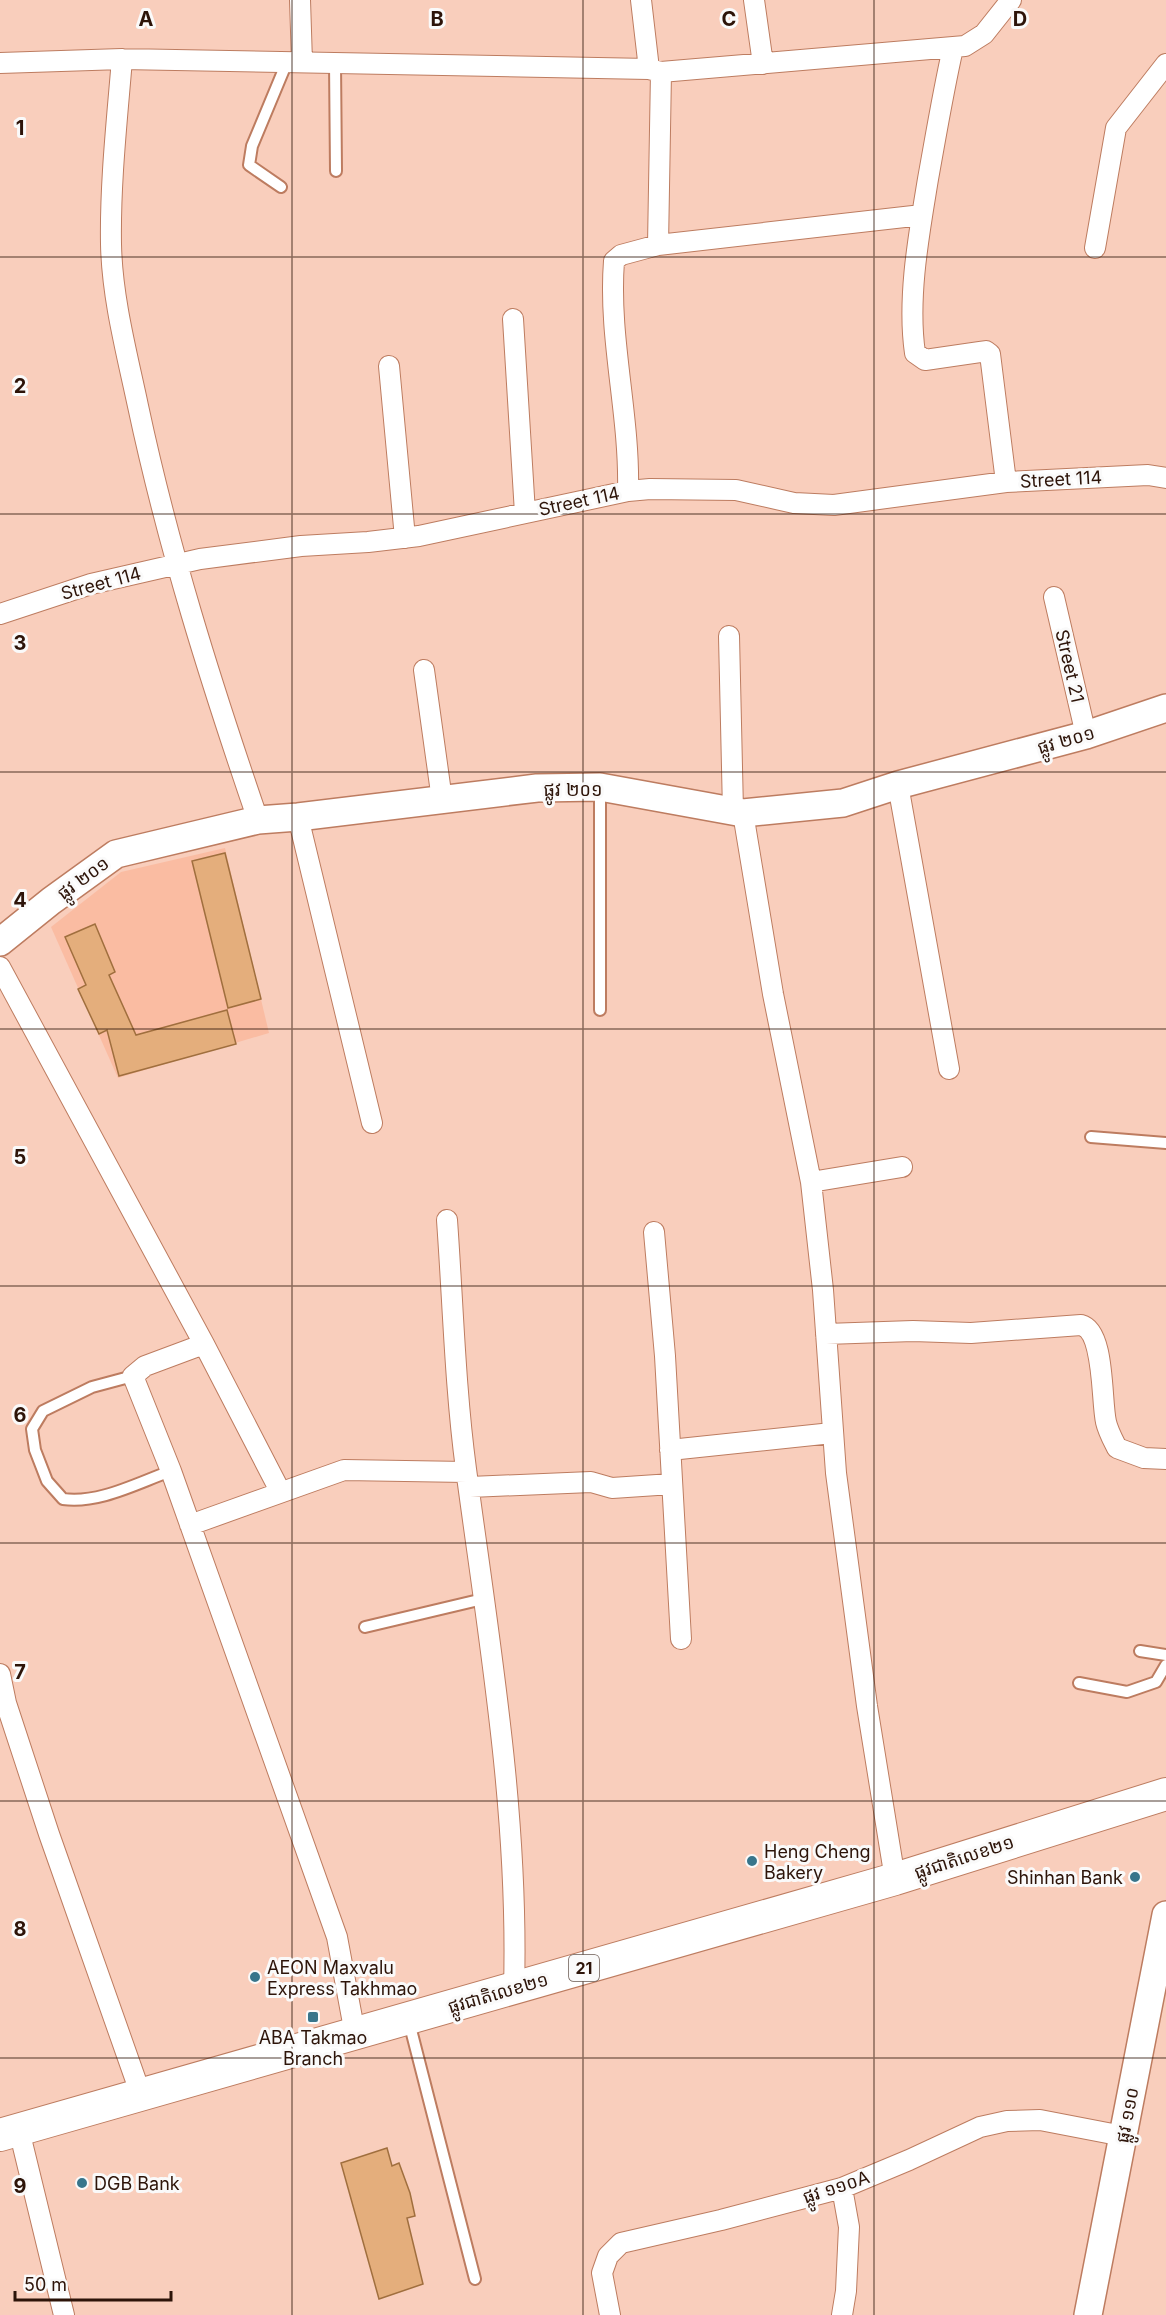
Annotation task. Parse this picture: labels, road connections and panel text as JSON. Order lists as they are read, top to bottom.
{
  "streets": {
    "main road": ["ផ្លូវជាតិលេខ២១", "21"],
    "street": [
      "Street 114",
      "Street 21",
      "ផ្លូវ ២០១",
      "ផ្លូវ ១១០",
      "ផ្លូវ ១១០A"
    ]
  },
  "crossings": [
    ["Street 21", "ផ្លូវ ២០១"],
    ["ផ្លូវ ១១០", "ផ្លូវ ១១០A"]
  ],
  "places": {
    "other": [
      "Heng Cheng Bakery",
      "Shinhan Bank",
      "AEON Maxvalu Express Takhmao",
      "DGB Bank"
    ],
    "transit": ["ABA Takmao Branch"]
  },
  "scale_bar": "50 m",
  "grid": {
    "columns": [
      "A",
      "B",
      "C",
      "D"
    ],
    "rows": [
      "1",
      "2",
      "3",
      "4",
      "5",
      "6",
      "7",
      "8",
      "9"
    ]
  }
}
